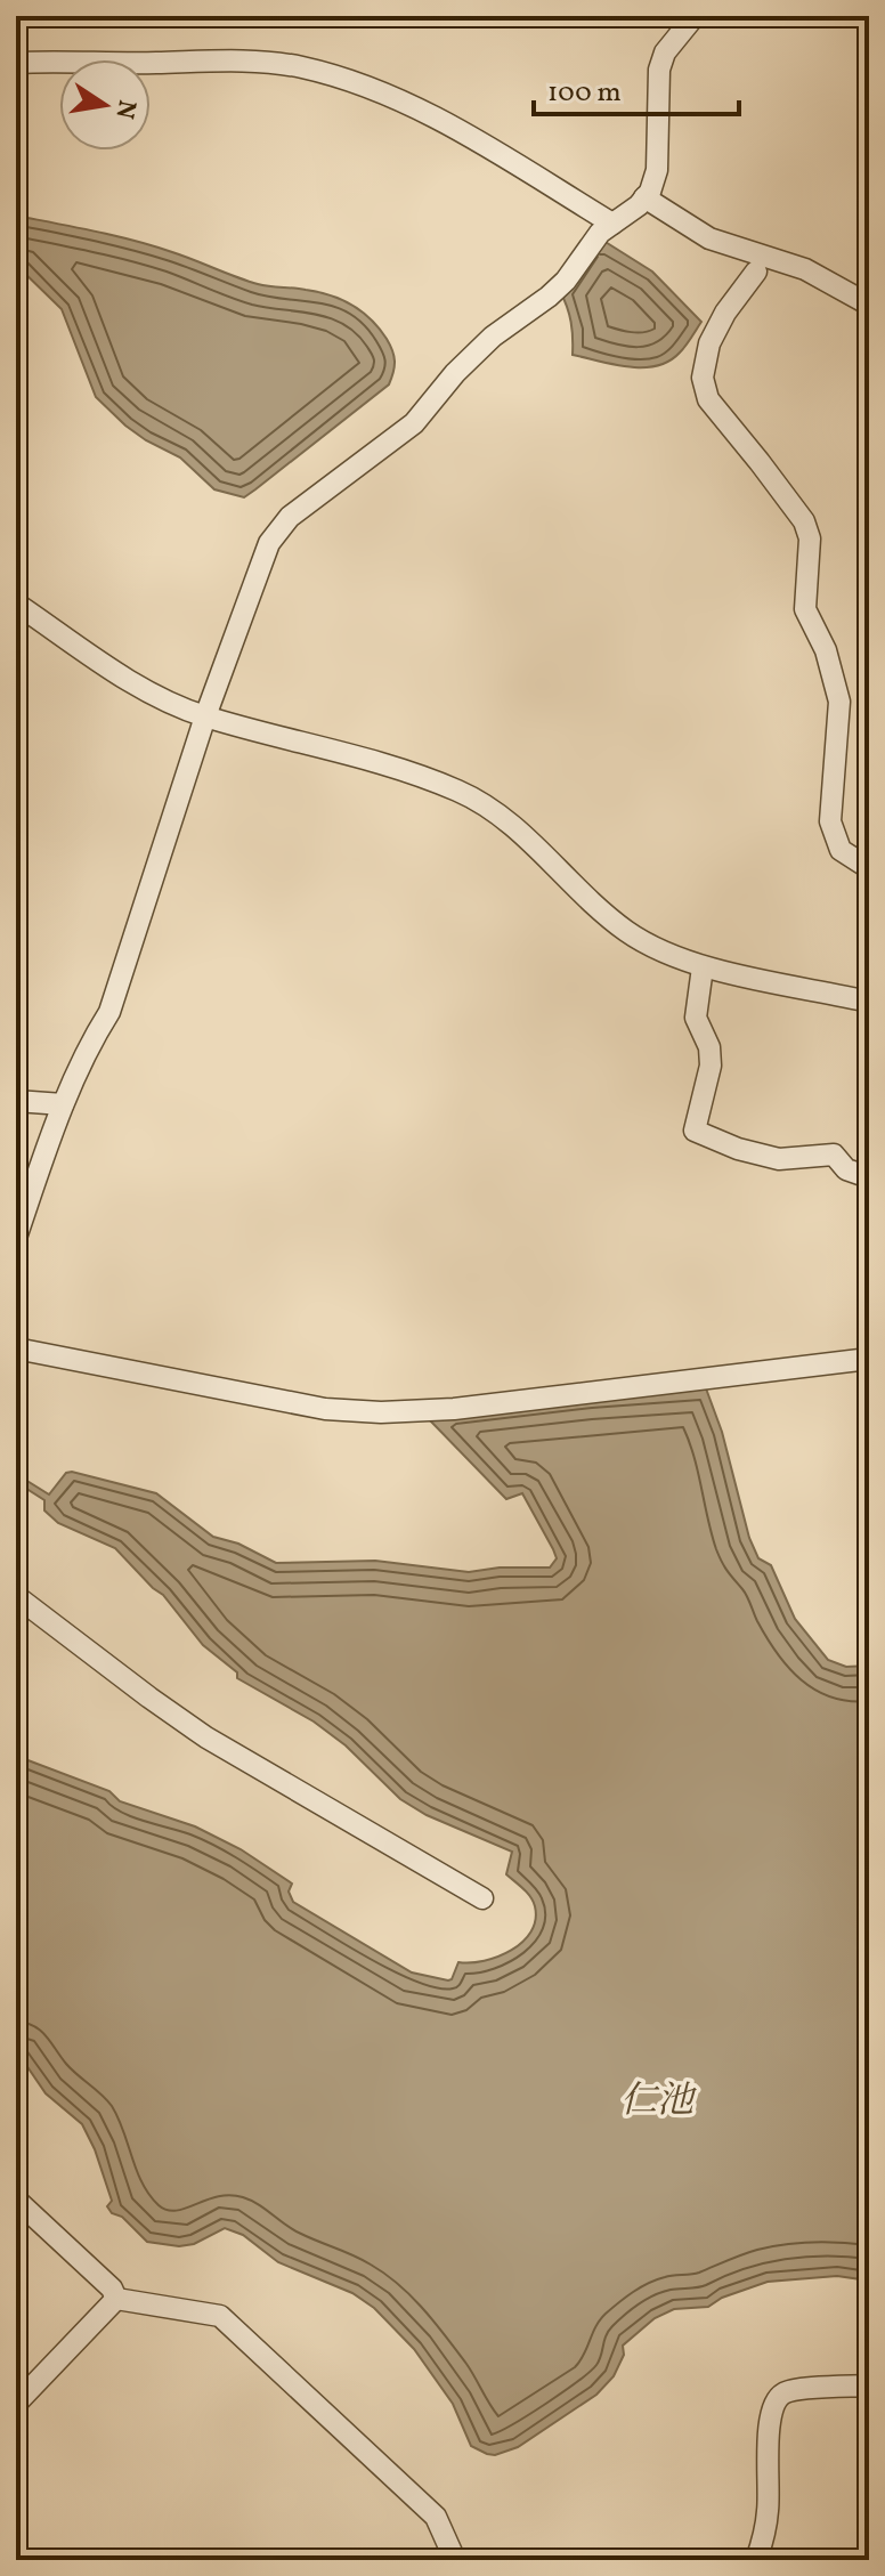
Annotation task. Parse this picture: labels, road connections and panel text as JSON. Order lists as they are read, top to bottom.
{
  "water": ["仁池"],
  "scale_bar": "100 m",
  "north": "right"
}
